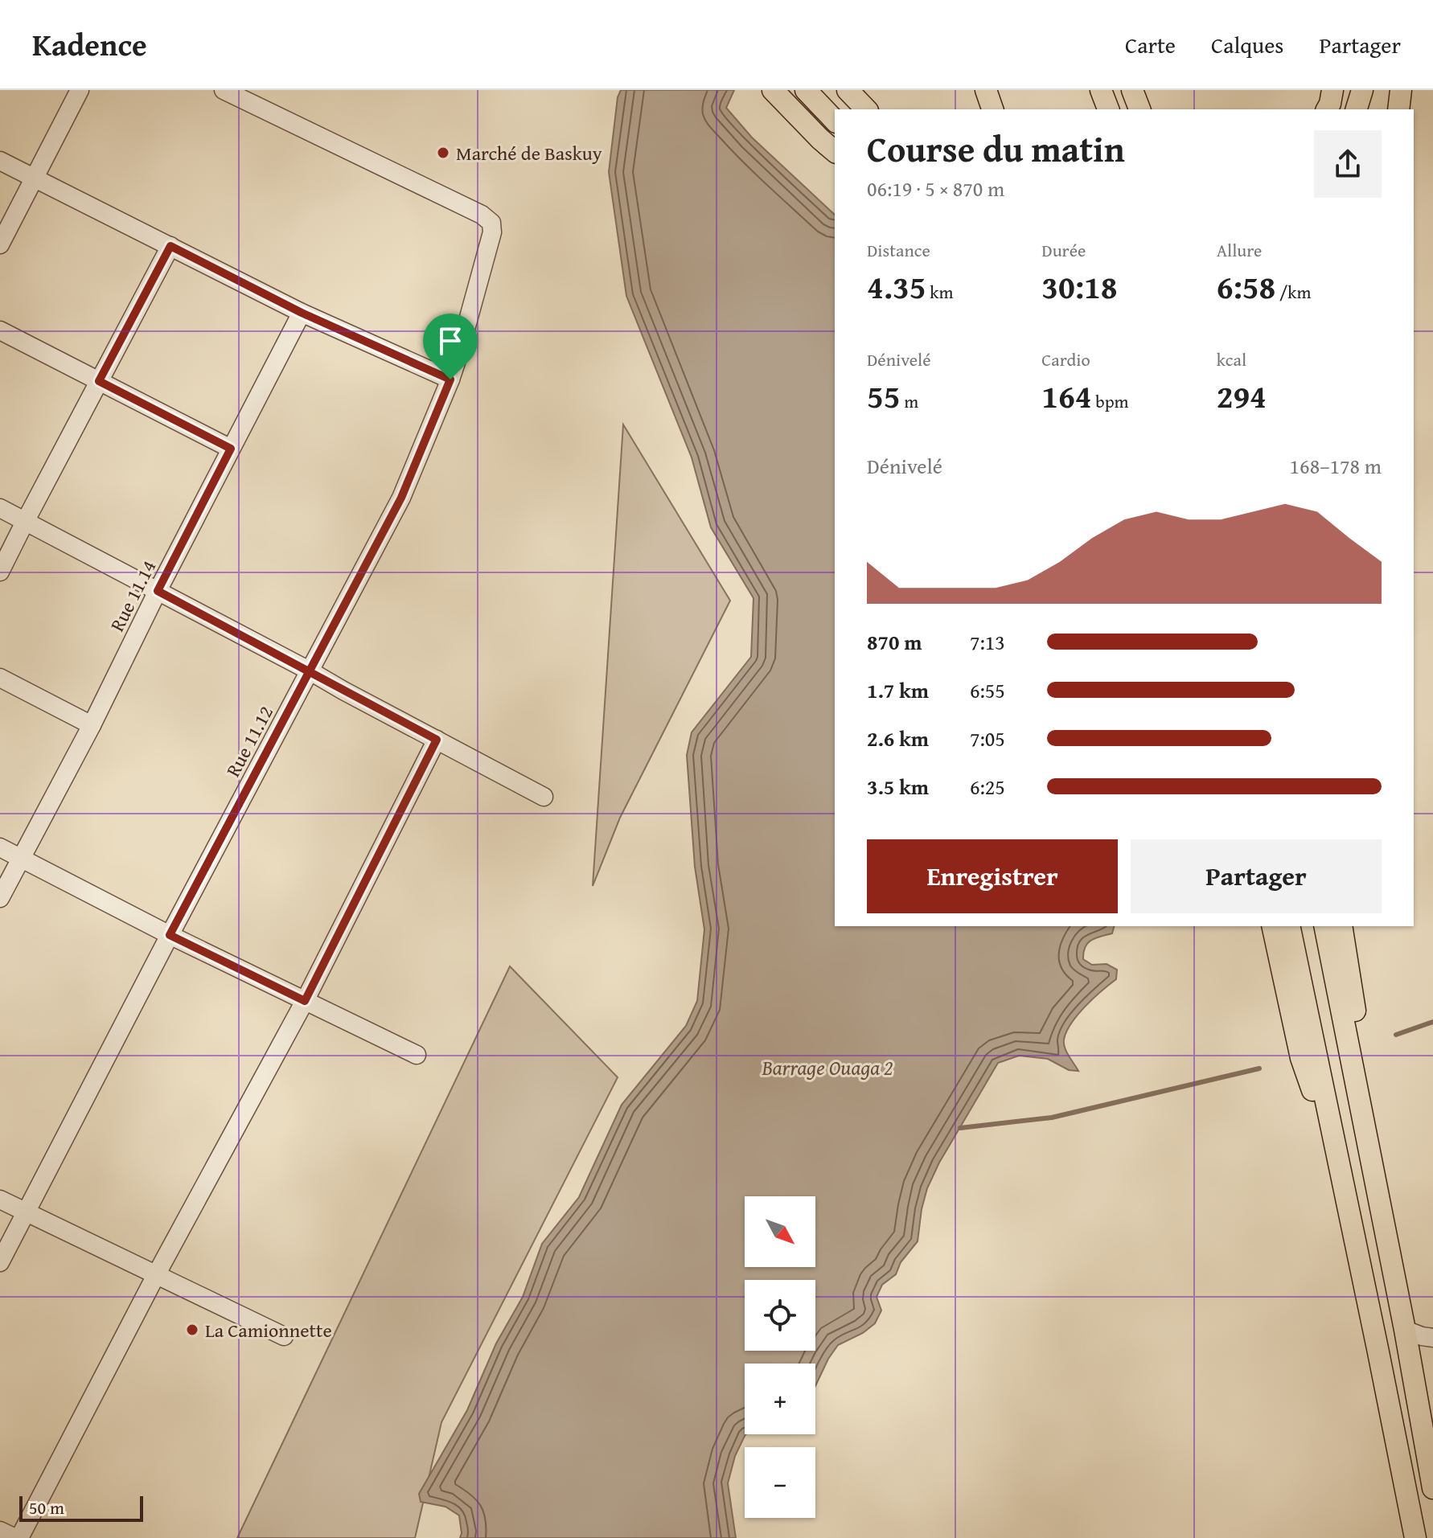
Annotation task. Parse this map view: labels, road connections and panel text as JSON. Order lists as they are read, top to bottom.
{
  "streets": {
    "street": ["Rue 11.14", "Rue 11.12"]
  },
  "water": ["Barrage Ouaga 2"],
  "places": ["Marché de Baskuy", "La Camionnette"],
  "scale_bar": "50 m",
  "north": "bottom right",
  "page": {
    "header": "Kadence",
    "nav": ["Carte", "Calques", "Partager"],
    "heading": ["Course du matin", "06:19 · 5 × 870 m"],
    "stats": [
      ["Distance", "4.35 km"],
      ["Durée", "30:18"],
      ["Allure", "6:58 /km"],
      ["Dénivelé", "55 m"],
      ["Cardio", "164 bpm"],
      ["kcal", "294"]
    ],
    "chart": ["Dénivelé", "168–178 m"],
    "list": [
      {
        "name": "870 m",
        "note": "7:13"
      },
      {
        "name": "1.7 km",
        "note": "6:55"
      },
      {
        "name": "2.6 km",
        "note": "7:05"
      },
      {
        "name": "3.5 km",
        "note": "6:25"
      }
    ],
    "buttons": ["Enregistrer", "Partager"],
    "map_buttons": ["+", "−"],
    "scale": "50 m"
  }
}
